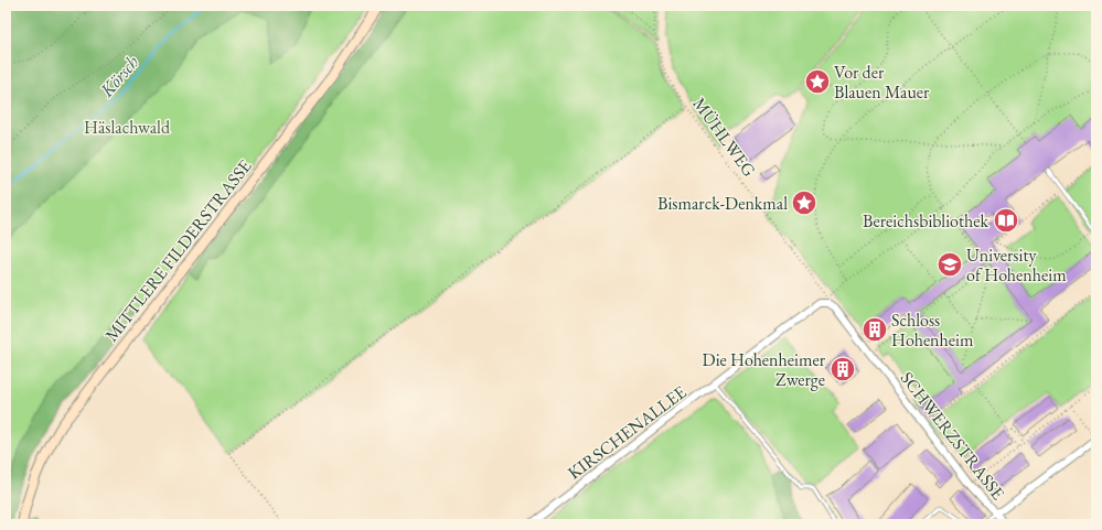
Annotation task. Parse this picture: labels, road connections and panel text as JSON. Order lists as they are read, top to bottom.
{
  "streets": {
    "main road": ["MITTLERE FILDERSTRASSE"],
    "street": ["KIRSCHENALLEE", "SCHWERZSTRASSE"],
    "path": ["MÜHLWEG"]
  },
  "crossings": [
    ["MÜHLWEG", "KIRSCHENALLEE"],
    ["MÜHLWEG", "SCHWERZSTRASSE"],
    ["KIRSCHENALLEE", "SCHWERZSTRASSE"]
  ],
  "water": ["Körsch"],
  "parks": ["Häslachwald"],
  "places": {
    "place": ["Vor der Blauen Mauer", "Bismarck-Denkmal"],
    "library": ["Bereichsbibliothek"],
    "school or university": ["University of Hohenheim"],
    "building": ["Schloss Hohenheim", "Die Hohenheimer Zwerge"]
  }
}
